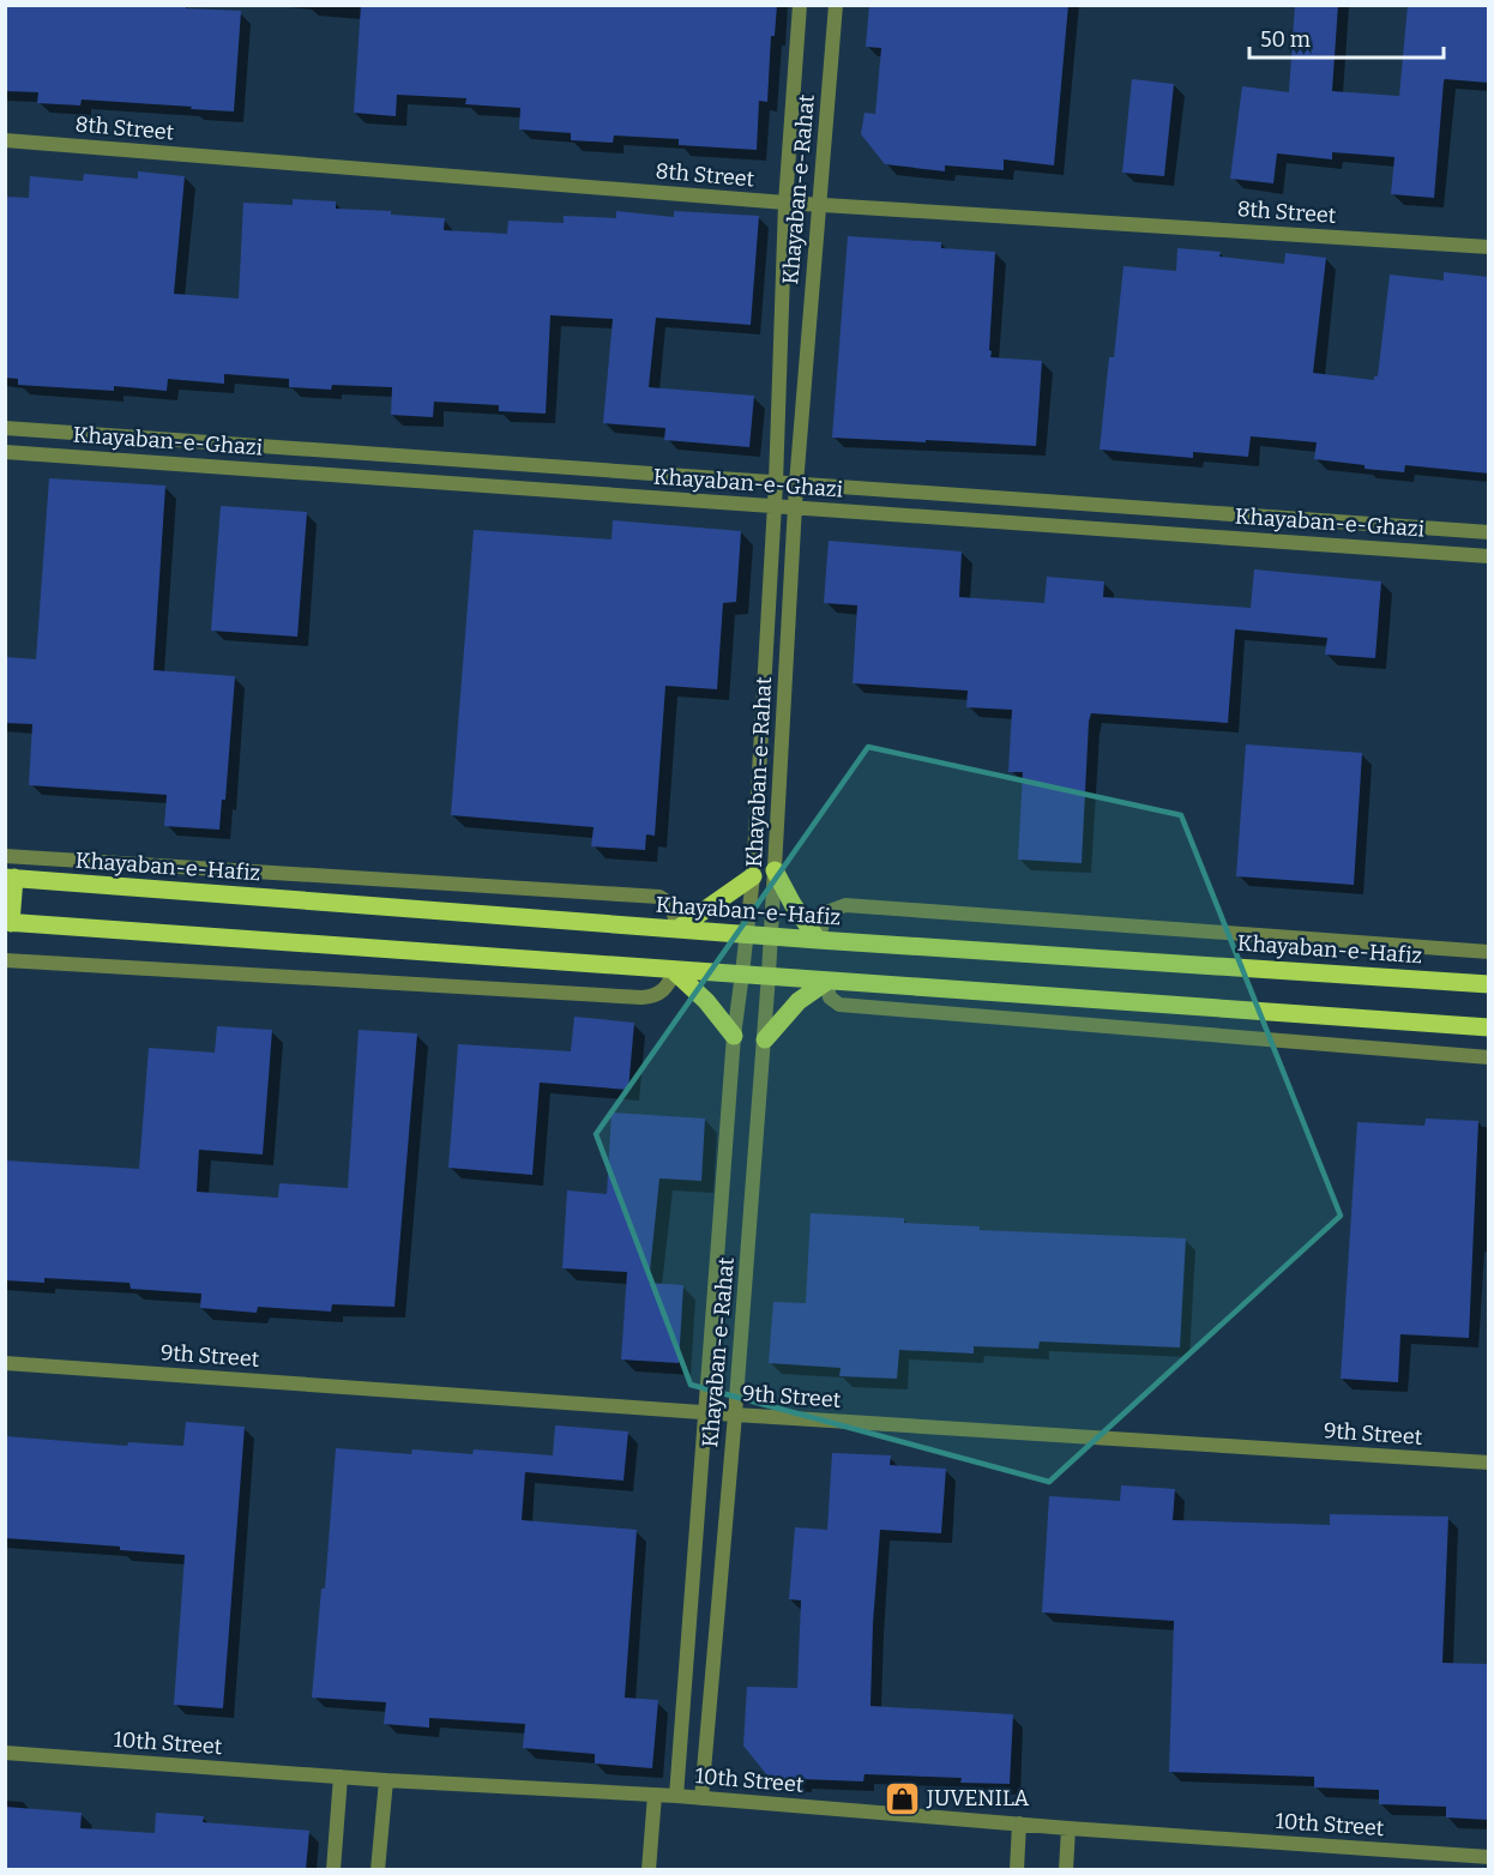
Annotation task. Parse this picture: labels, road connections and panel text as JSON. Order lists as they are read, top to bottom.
{
  "streets": {
    "main road": ["Khayaban-e-Hafiz"],
    "street": [
      "8th Street",
      "Khayaban-e-Rahat",
      "Khayaban-e-Ghazi",
      "9th Street",
      "10th Street"
    ]
  },
  "crossings": [
    ["8th Street", "Khayaban-e-Rahat"],
    ["Khayaban-e-Rahat", "Khayaban-e-Ghazi"],
    ["Khayaban-e-Rahat", "Khayaban-e-Hafiz"],
    ["Khayaban-e-Rahat", "9th Street"],
    ["Khayaban-e-Rahat", "10th Street"]
  ],
  "places": {
    "shop": ["JUVENILA"]
  },
  "scale_bar": "50 m"
}
